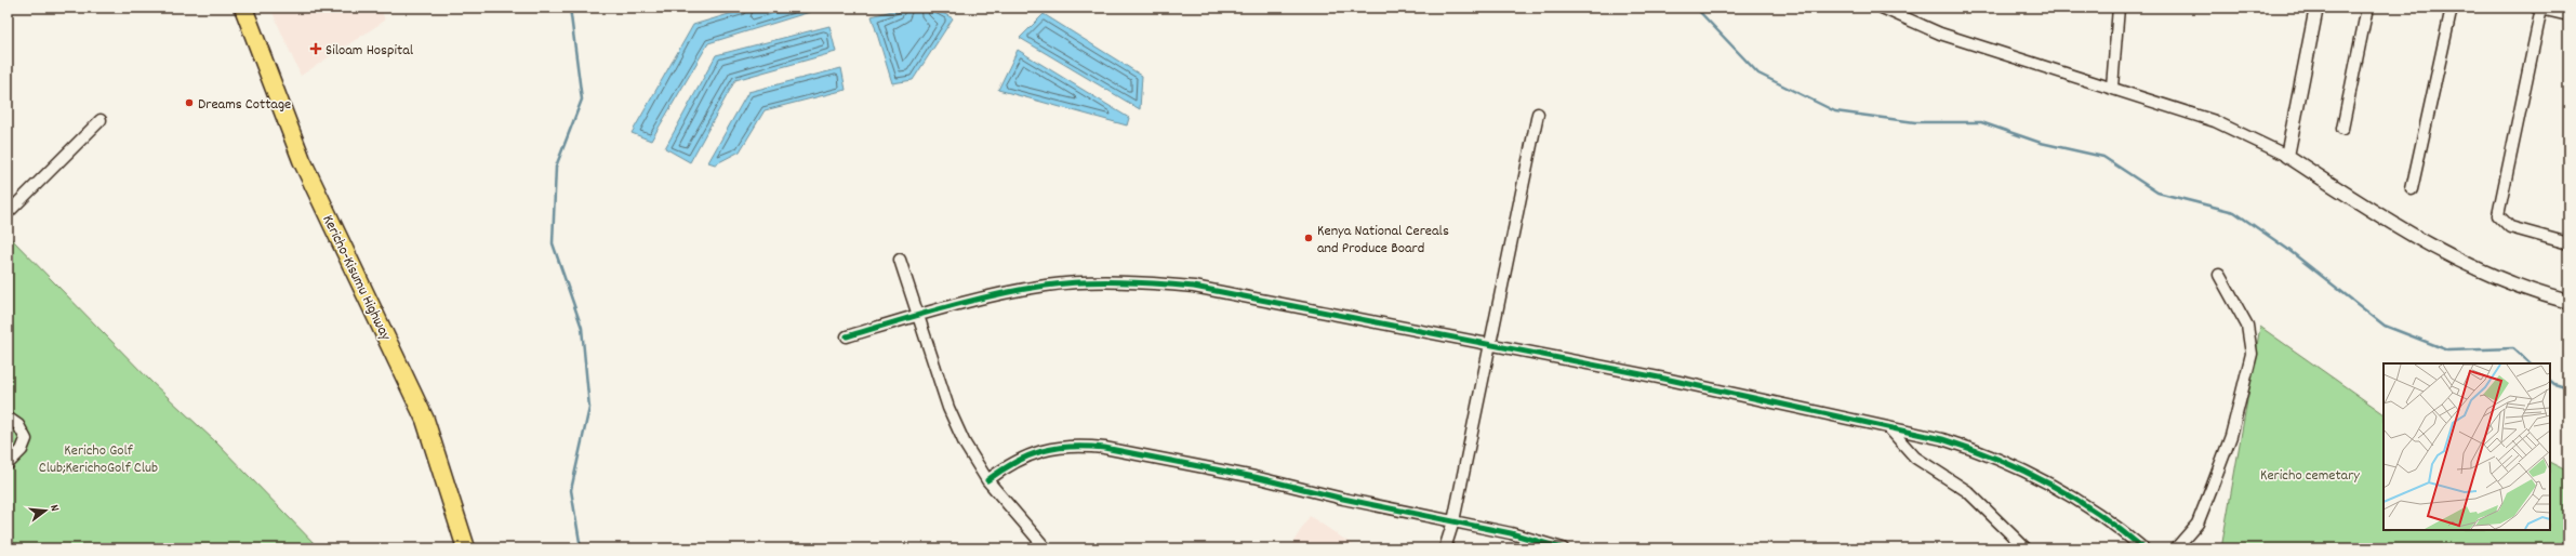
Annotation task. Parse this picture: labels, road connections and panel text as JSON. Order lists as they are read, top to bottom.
{
  "streets": {
    "highway": ["Kericho-Kisumu Highway"]
  },
  "parks": ["Kericho Golf Club;KerichoGolf Club", "Kericho cemetary"],
  "places": {
    "health": ["Siloam Hospital"],
    "other": ["Dreams Cottage", "Kenya National Cereals and Produce Board"]
  },
  "north": "right"
}
